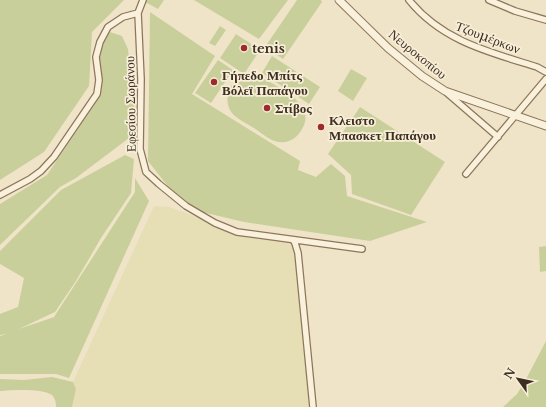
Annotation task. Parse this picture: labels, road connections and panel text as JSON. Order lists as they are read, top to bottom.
{
  "streets": {
    "street": ["Τζουμέρκων", "Νευροκοπίου", "Εφεσίου Σωράνου"]
  },
  "places": [
    "tenis",
    "Γήπεδο Μπίτς Βόλεϊ Παπάγου",
    "Στίβος",
    "Κλειστο Μπασκετ Παπάγου"
  ],
  "north": "top left"
}
